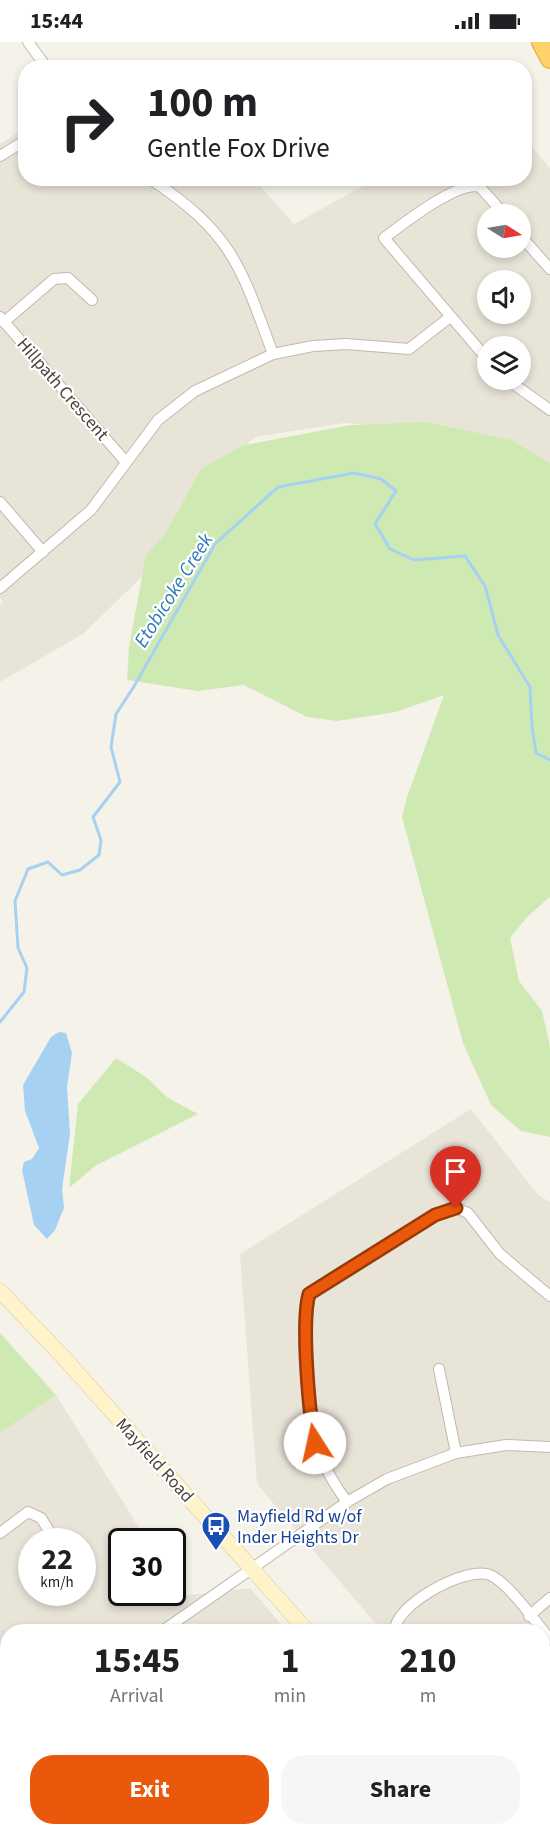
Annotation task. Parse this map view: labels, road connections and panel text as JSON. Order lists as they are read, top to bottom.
{
  "streets": {
    "main road": ["Mayfield Road"],
    "street": ["Hillpath Crescent"]
  },
  "water": ["Etobicoke Creek"],
  "places": {
    "bus stop": ["Mayfield Rd w/of Inder Heights Dr"]
  },
  "north": "right",
  "page": {
    "status": "15:44",
    "turn": ["100 m", "Gentle Fox Drive"],
    "speed": "22 km/h",
    "limit": "30",
    "eta": [
      "15:45",
      "Arrival",
      "1",
      "min",
      "210",
      "m"
    ],
    "buttons": ["Exit", "Share"]
  }
}
